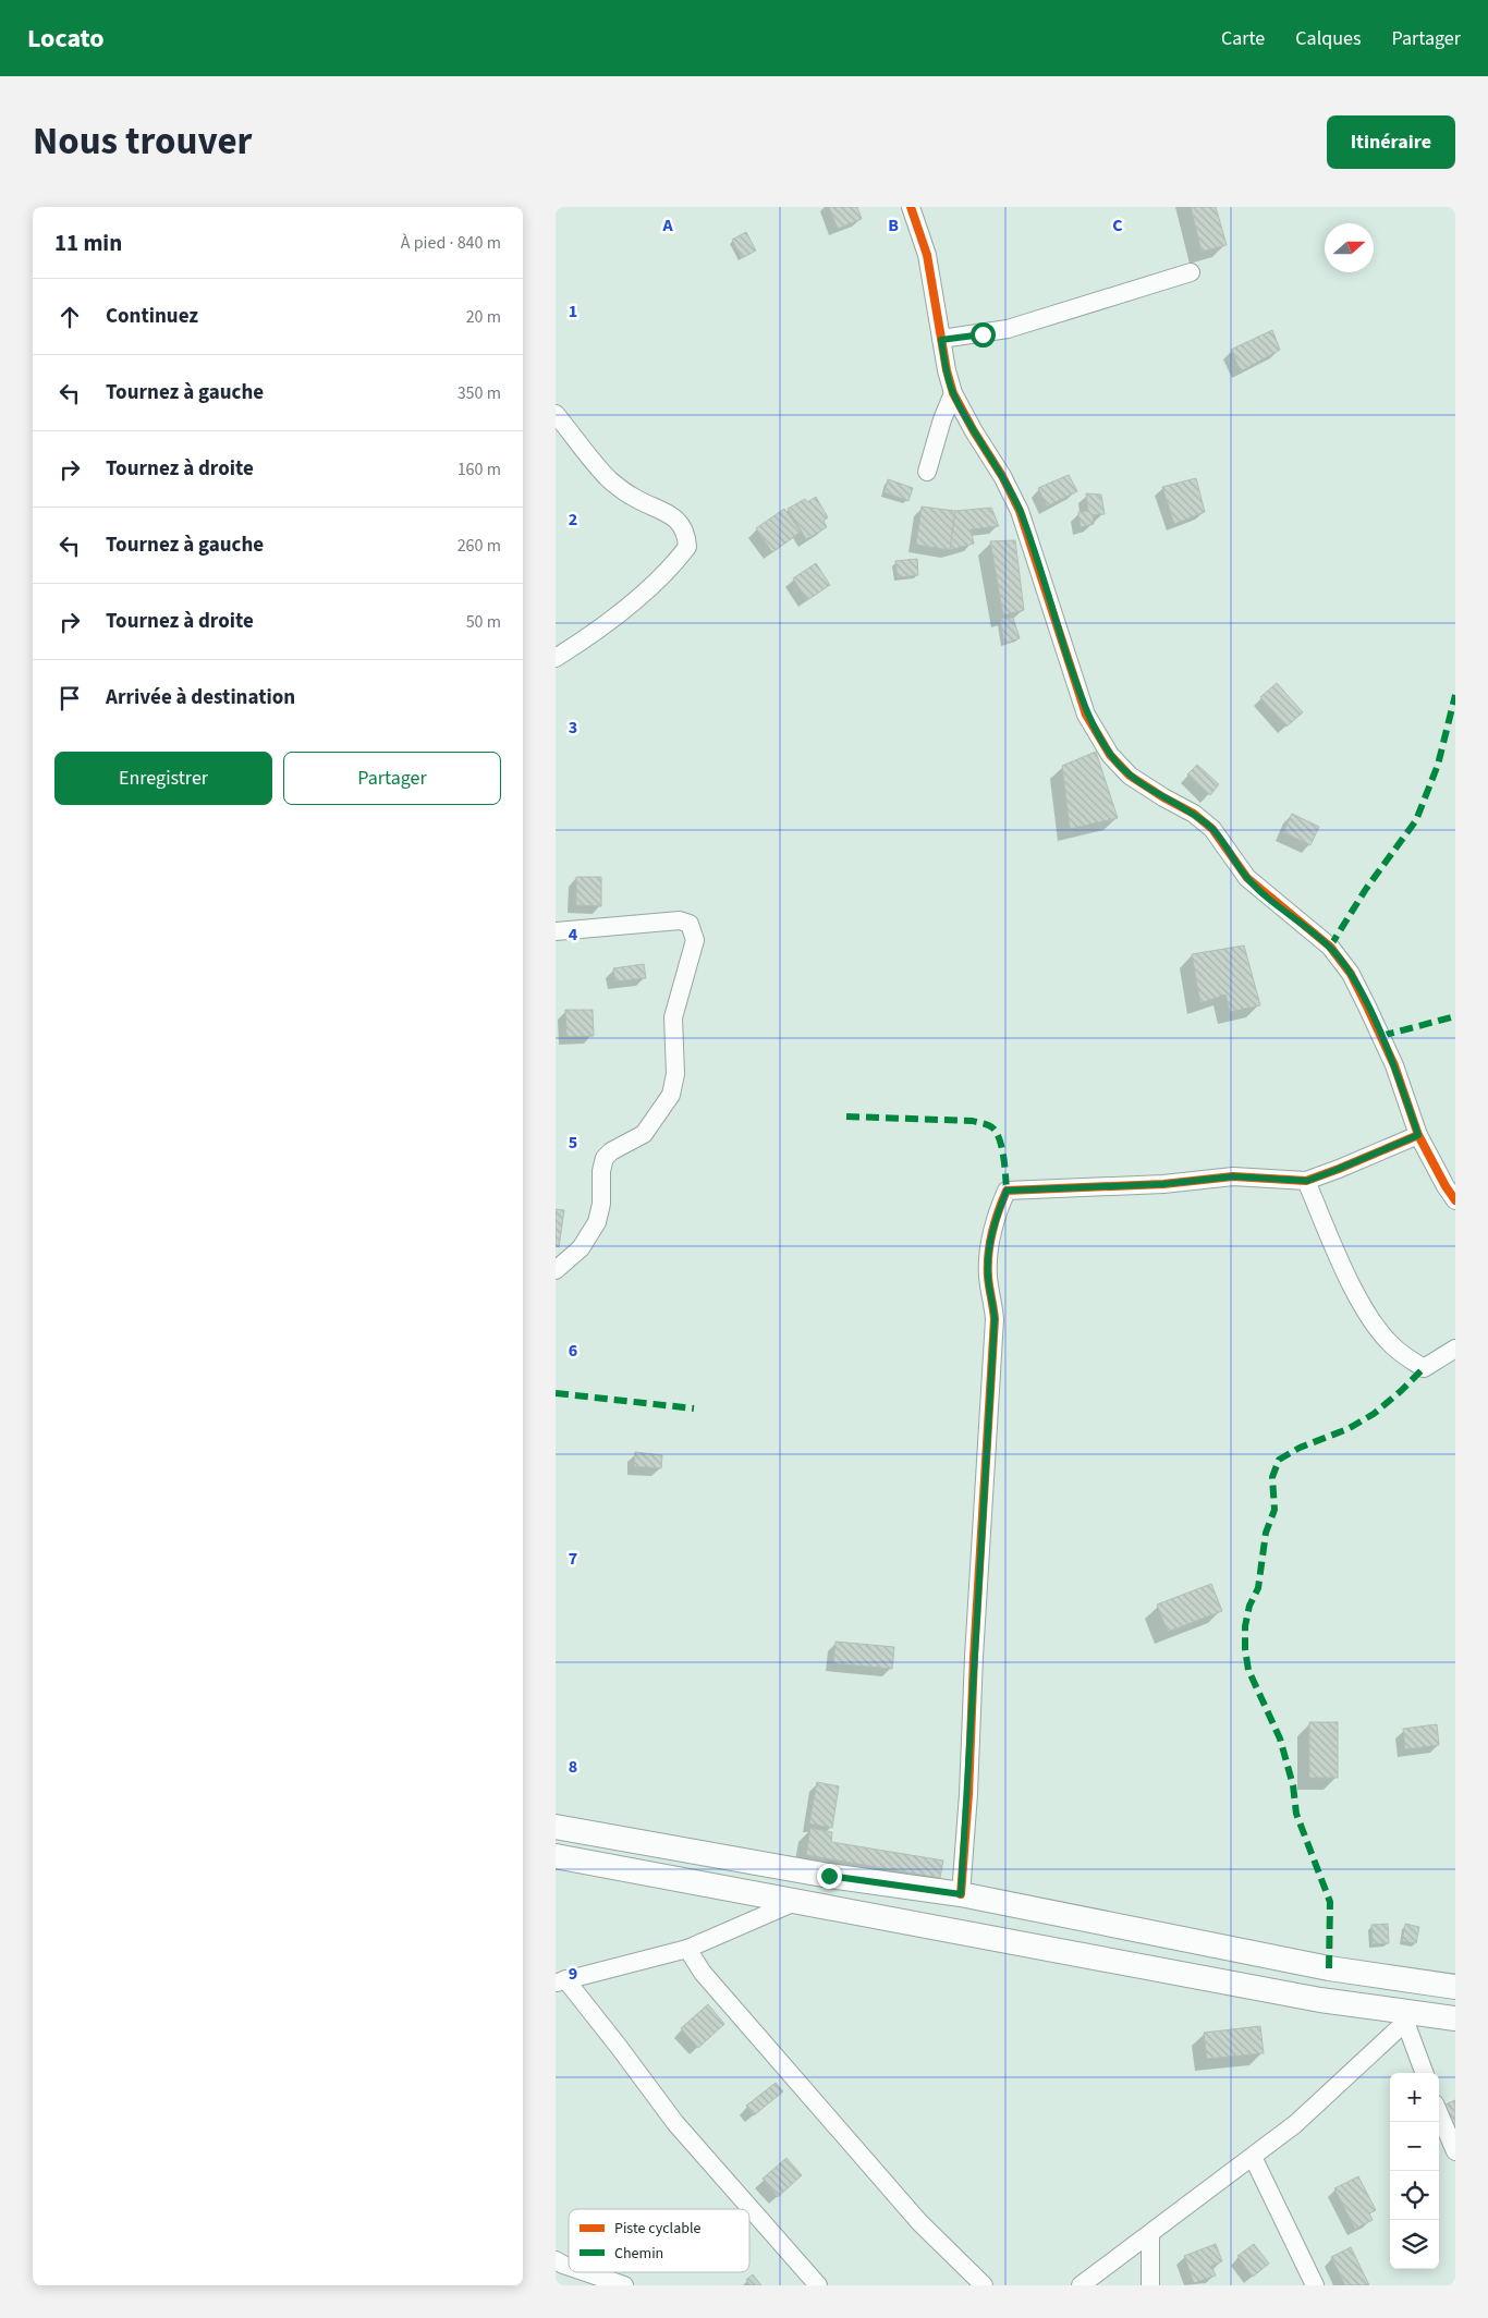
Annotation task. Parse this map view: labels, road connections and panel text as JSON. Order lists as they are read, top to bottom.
{
  "legend": ["Piste cyclable", "Chemin"],
  "north": "right",
  "page": {
    "header": "Locato",
    "nav": ["Carte", "Calques", "Partager"],
    "title": "Nous trouver",
    "buttons": [
      "Itinéraire",
      ["Enregistrer", "Partager"]
    ],
    "heading": ["11 min", "À pied · 840 m"],
    "list": [
      ["Continuez", "20 m"],
      ["Tournez à gauche", "350 m"],
      ["Tournez à droite", "160 m"],
      ["Tournez à gauche", "260 m"],
      ["Tournez à droite", "50 m"],
      "Arrivée à destination"
    ],
    "map_buttons": ["+", "−"]
  },
  "grid": {
    "columns": ["A", "B", "C"],
    "rows": [
      "1",
      "2",
      "3",
      "4",
      "5",
      "6",
      "7",
      "8",
      "9"
    ]
  }
}
